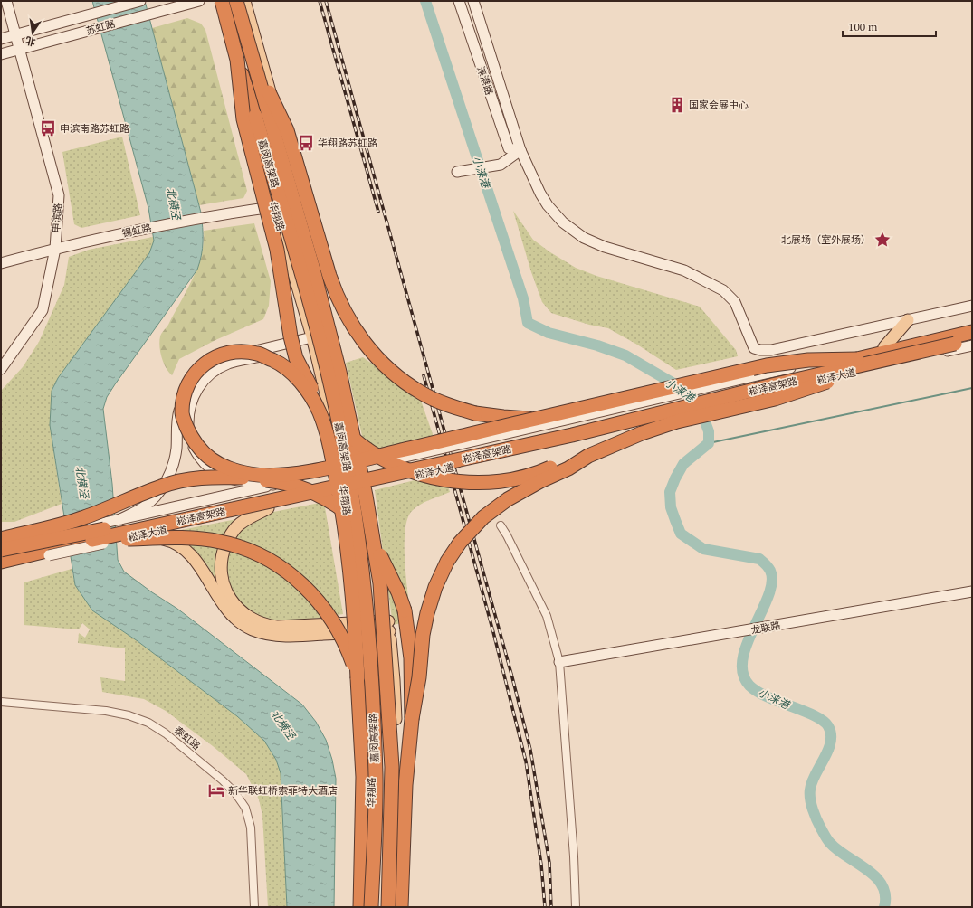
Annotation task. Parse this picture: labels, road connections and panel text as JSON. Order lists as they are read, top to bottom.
{
  "streets": {
    "highway": ["嘉闵高架路", "崧泽高架路"],
    "main road": [
      "苏虹路",
      "涞港路",
      "华翔路",
      "申滨路",
      "锡虹路",
      "崧泽大道",
      "龙联路"
    ],
    "street": ["泰虹路"]
  },
  "crossings": [
    ["苏虹路", "申滨路"],
    ["华翔路", "锡虹路"],
    ["申滨路", "锡虹路"]
  ],
  "water": ["小涞港", "北横泾"],
  "places": {
    "building": ["国家会展中心"],
    "bus stop": ["申滨南路苏虹路", "华翔路苏虹路"],
    "place": ["北展场（室外展场）"],
    "hotel": ["新华联虹桥索菲特大酒店"]
  },
  "scale_bar": "100 m",
  "north": "bottom"
}
